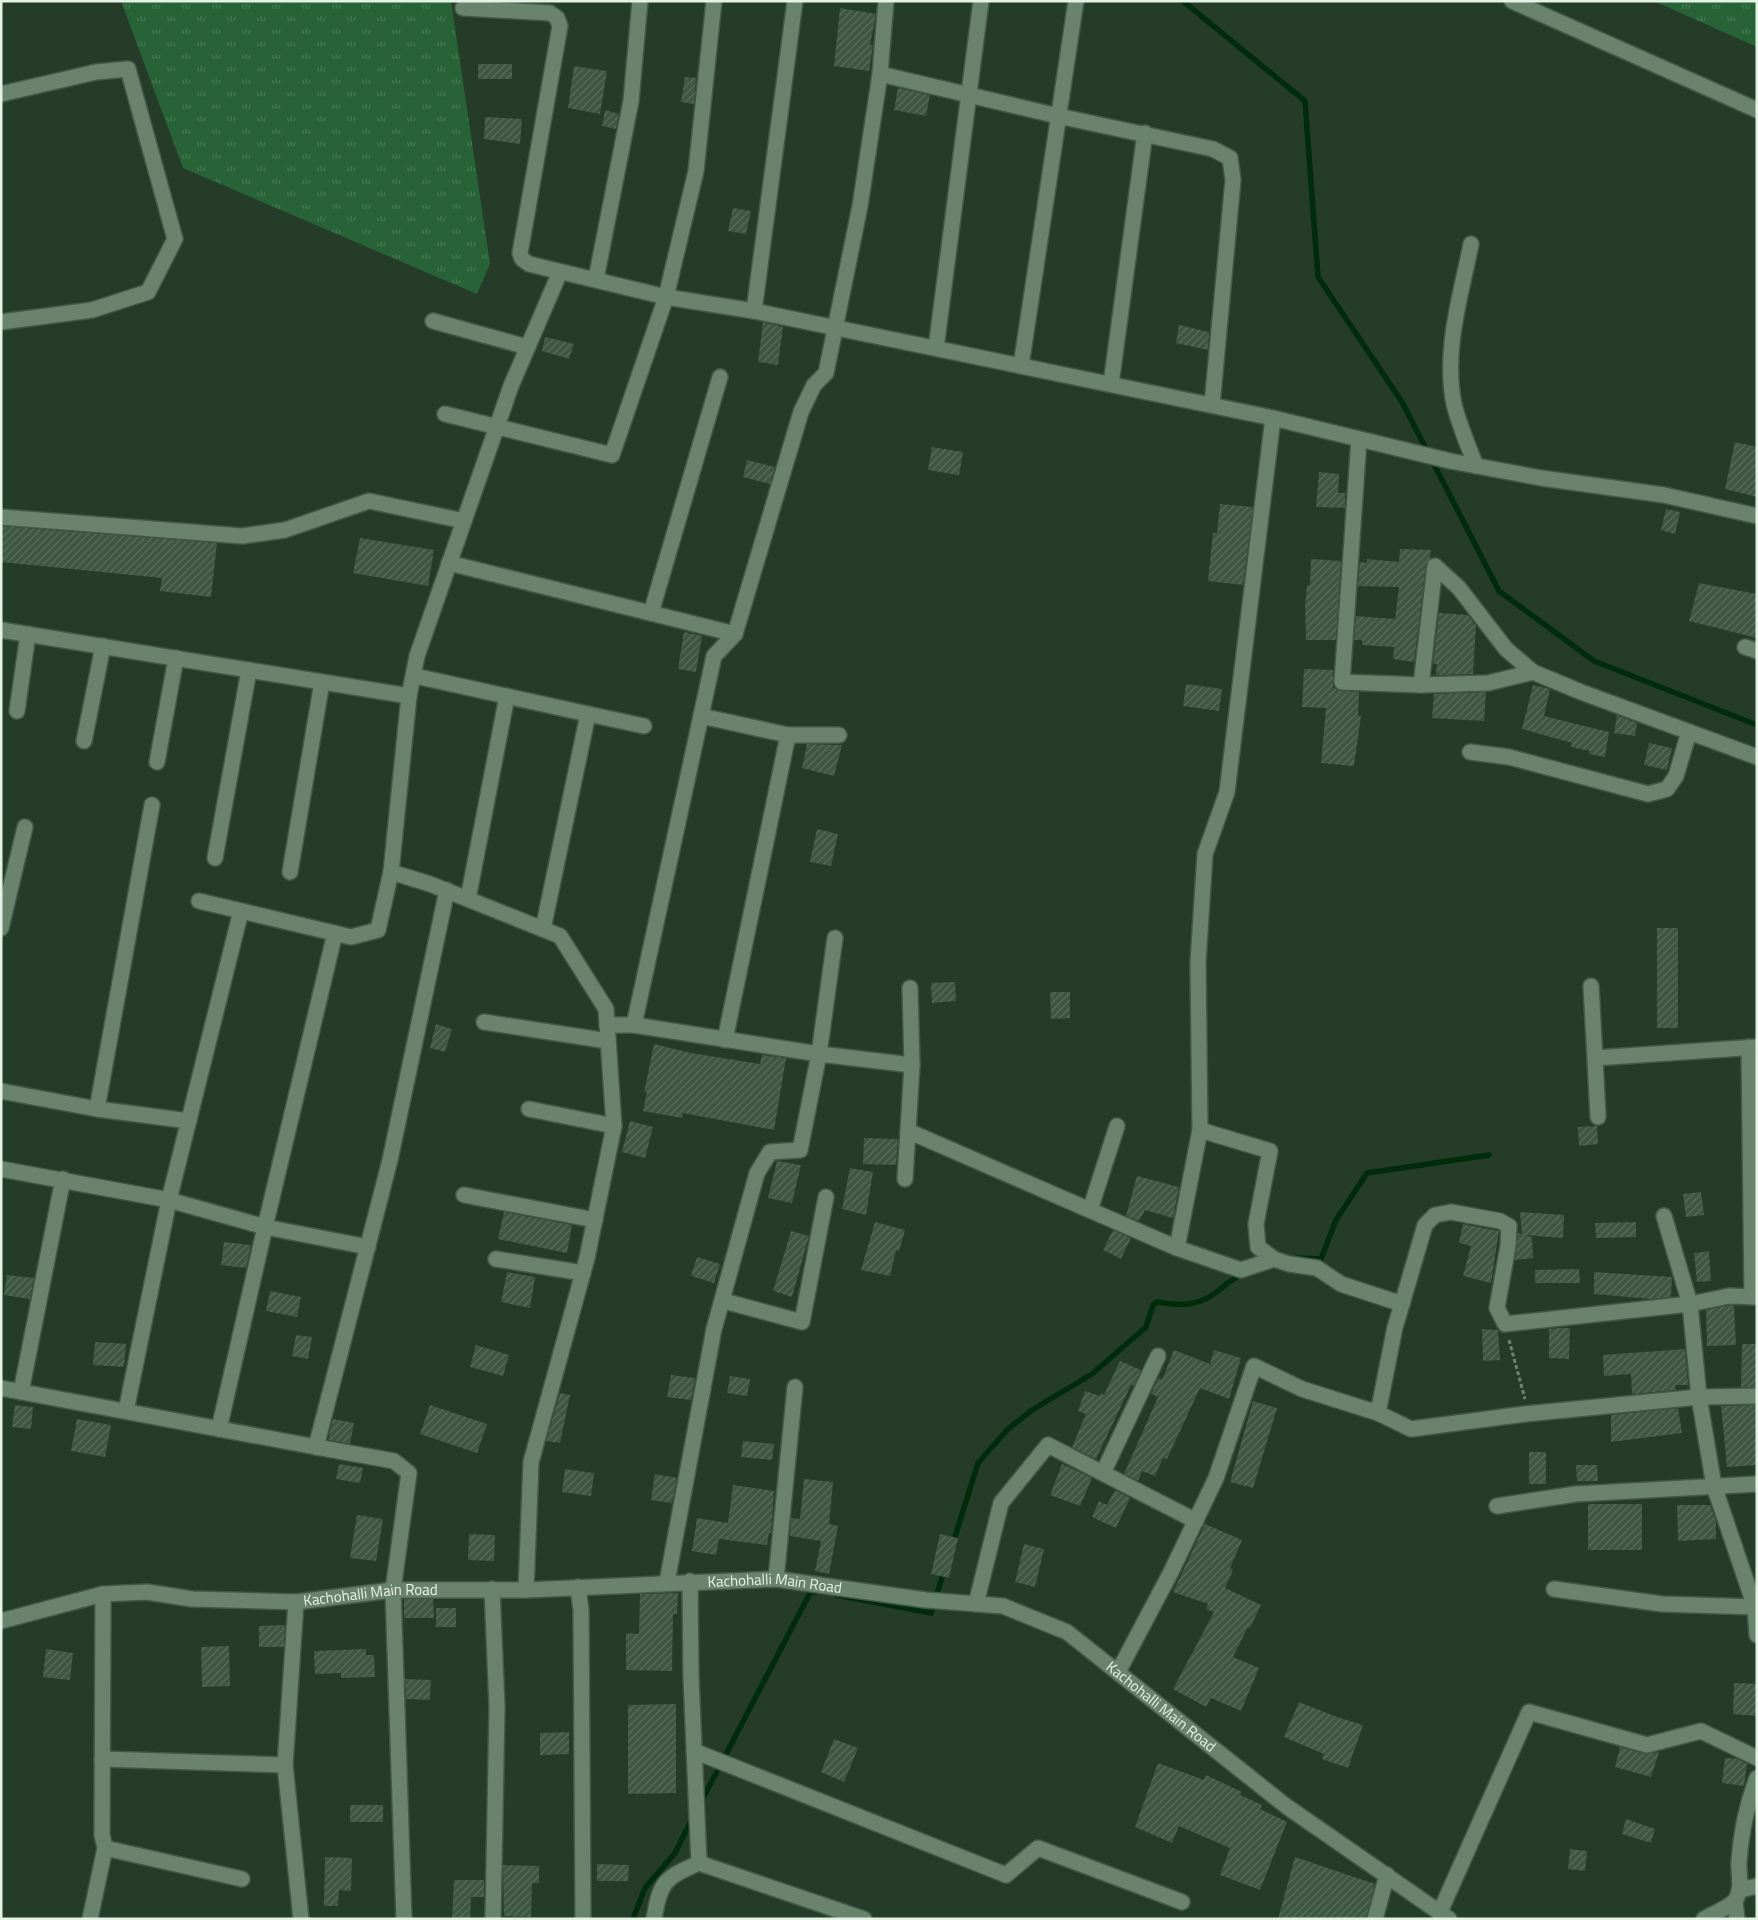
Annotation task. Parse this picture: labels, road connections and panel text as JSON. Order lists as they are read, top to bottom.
{
  "streets": {
    "street": ["Kachohalli Main Road"]
  }
}
